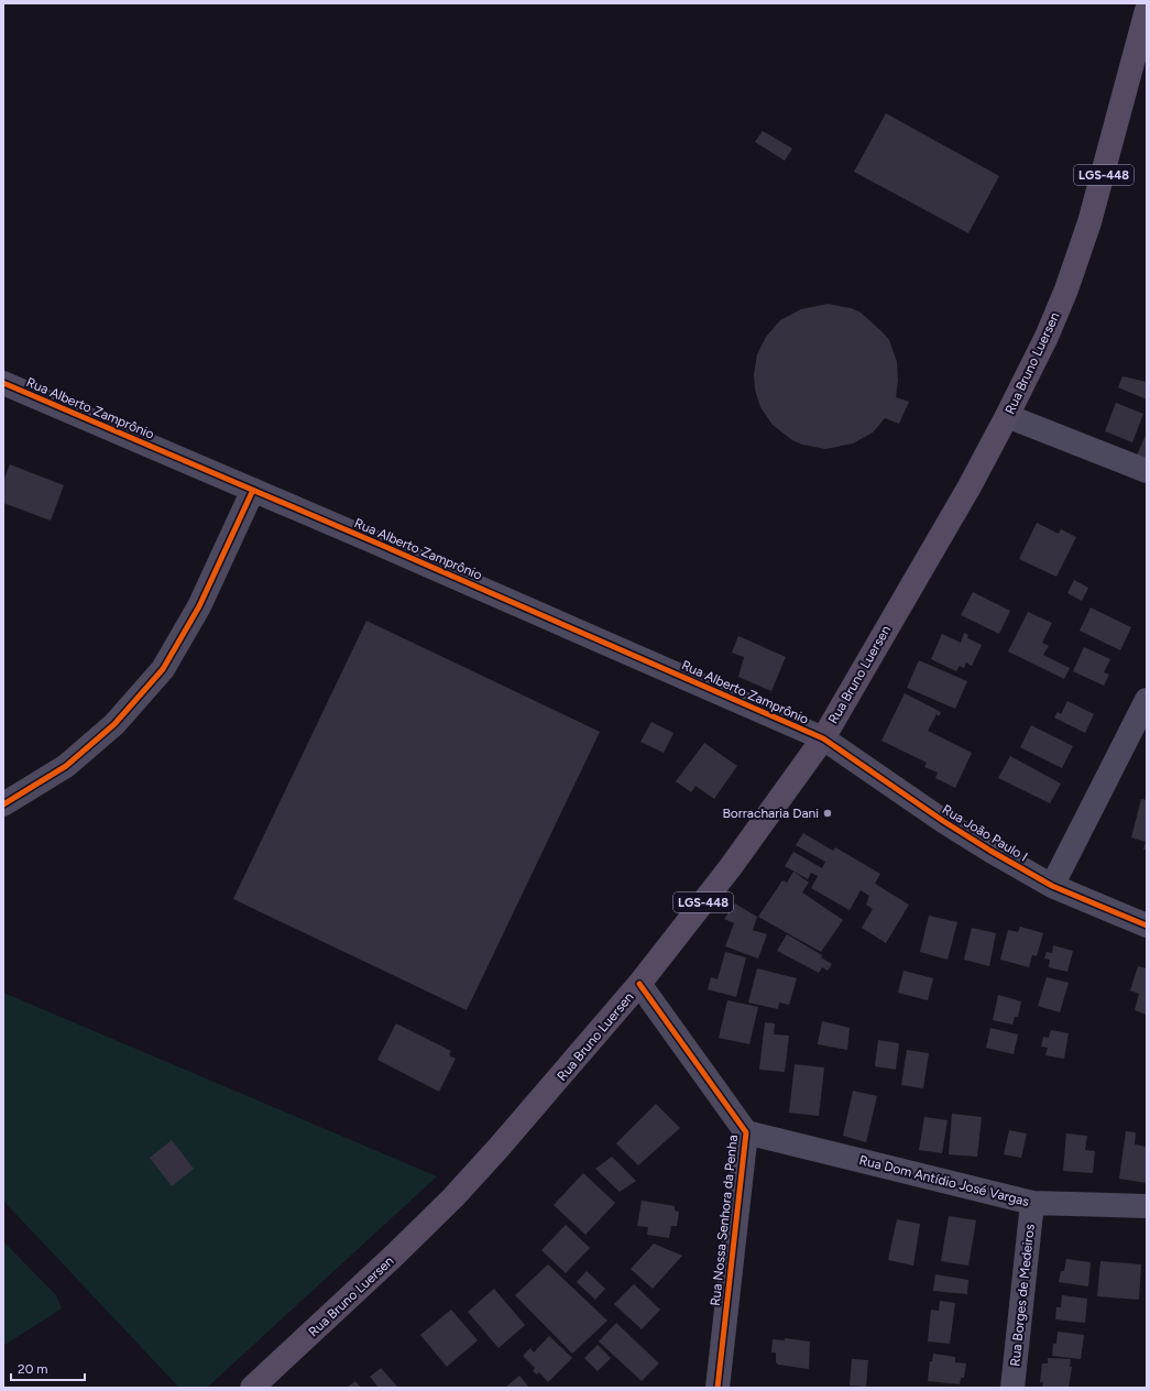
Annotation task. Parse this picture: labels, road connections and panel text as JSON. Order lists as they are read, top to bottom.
{
  "streets": {
    "main road": ["LGS-448", "Rua Bruno Luersen"],
    "street": [
      "Rua Alberto Zamprônio",
      "Rua João Paulo I",
      "Rua Dom Antídio José Vargas",
      "Rua Nossa Senhora da Penha",
      "Rua Borges de Medeiros"
    ]
  },
  "crossings": [
    ["Rua Bruno Luersen", "Rua Alberto Zamprônio"],
    ["Rua Bruno Luersen", "Rua João Paulo I"],
    ["Rua Bruno Luersen", "Rua Nossa Senhora da Penha"],
    ["Rua Alberto Zamprônio", "Rua João Paulo I"],
    ["Rua Dom Antídio José Vargas", "Rua Nossa Senhora da Penha"],
    ["Rua Dom Antídio José Vargas", "Rua Borges de Medeiros"]
  ],
  "places": ["Borracharia Dani"],
  "scale_bar": "20 m"
}
